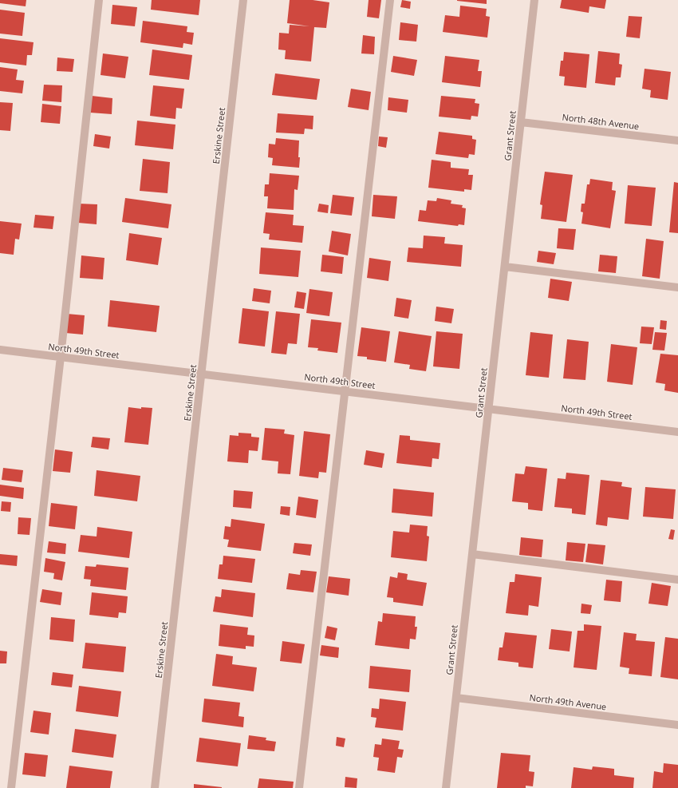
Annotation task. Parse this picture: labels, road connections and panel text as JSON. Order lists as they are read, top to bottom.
{
  "streets": {
    "street": [
      "North 48th Avenue",
      "Erskine Street",
      "Grant Street",
      "North 49th Street",
      "North 49th Avenue"
    ]
  },
  "crossings": [
    ["North 48th Avenue", "Grant Street"],
    ["Erskine Street", "North 49th Street"],
    ["Grant Street", "North 49th Street"],
    ["Grant Street", "North 49th Avenue"]
  ]
}
